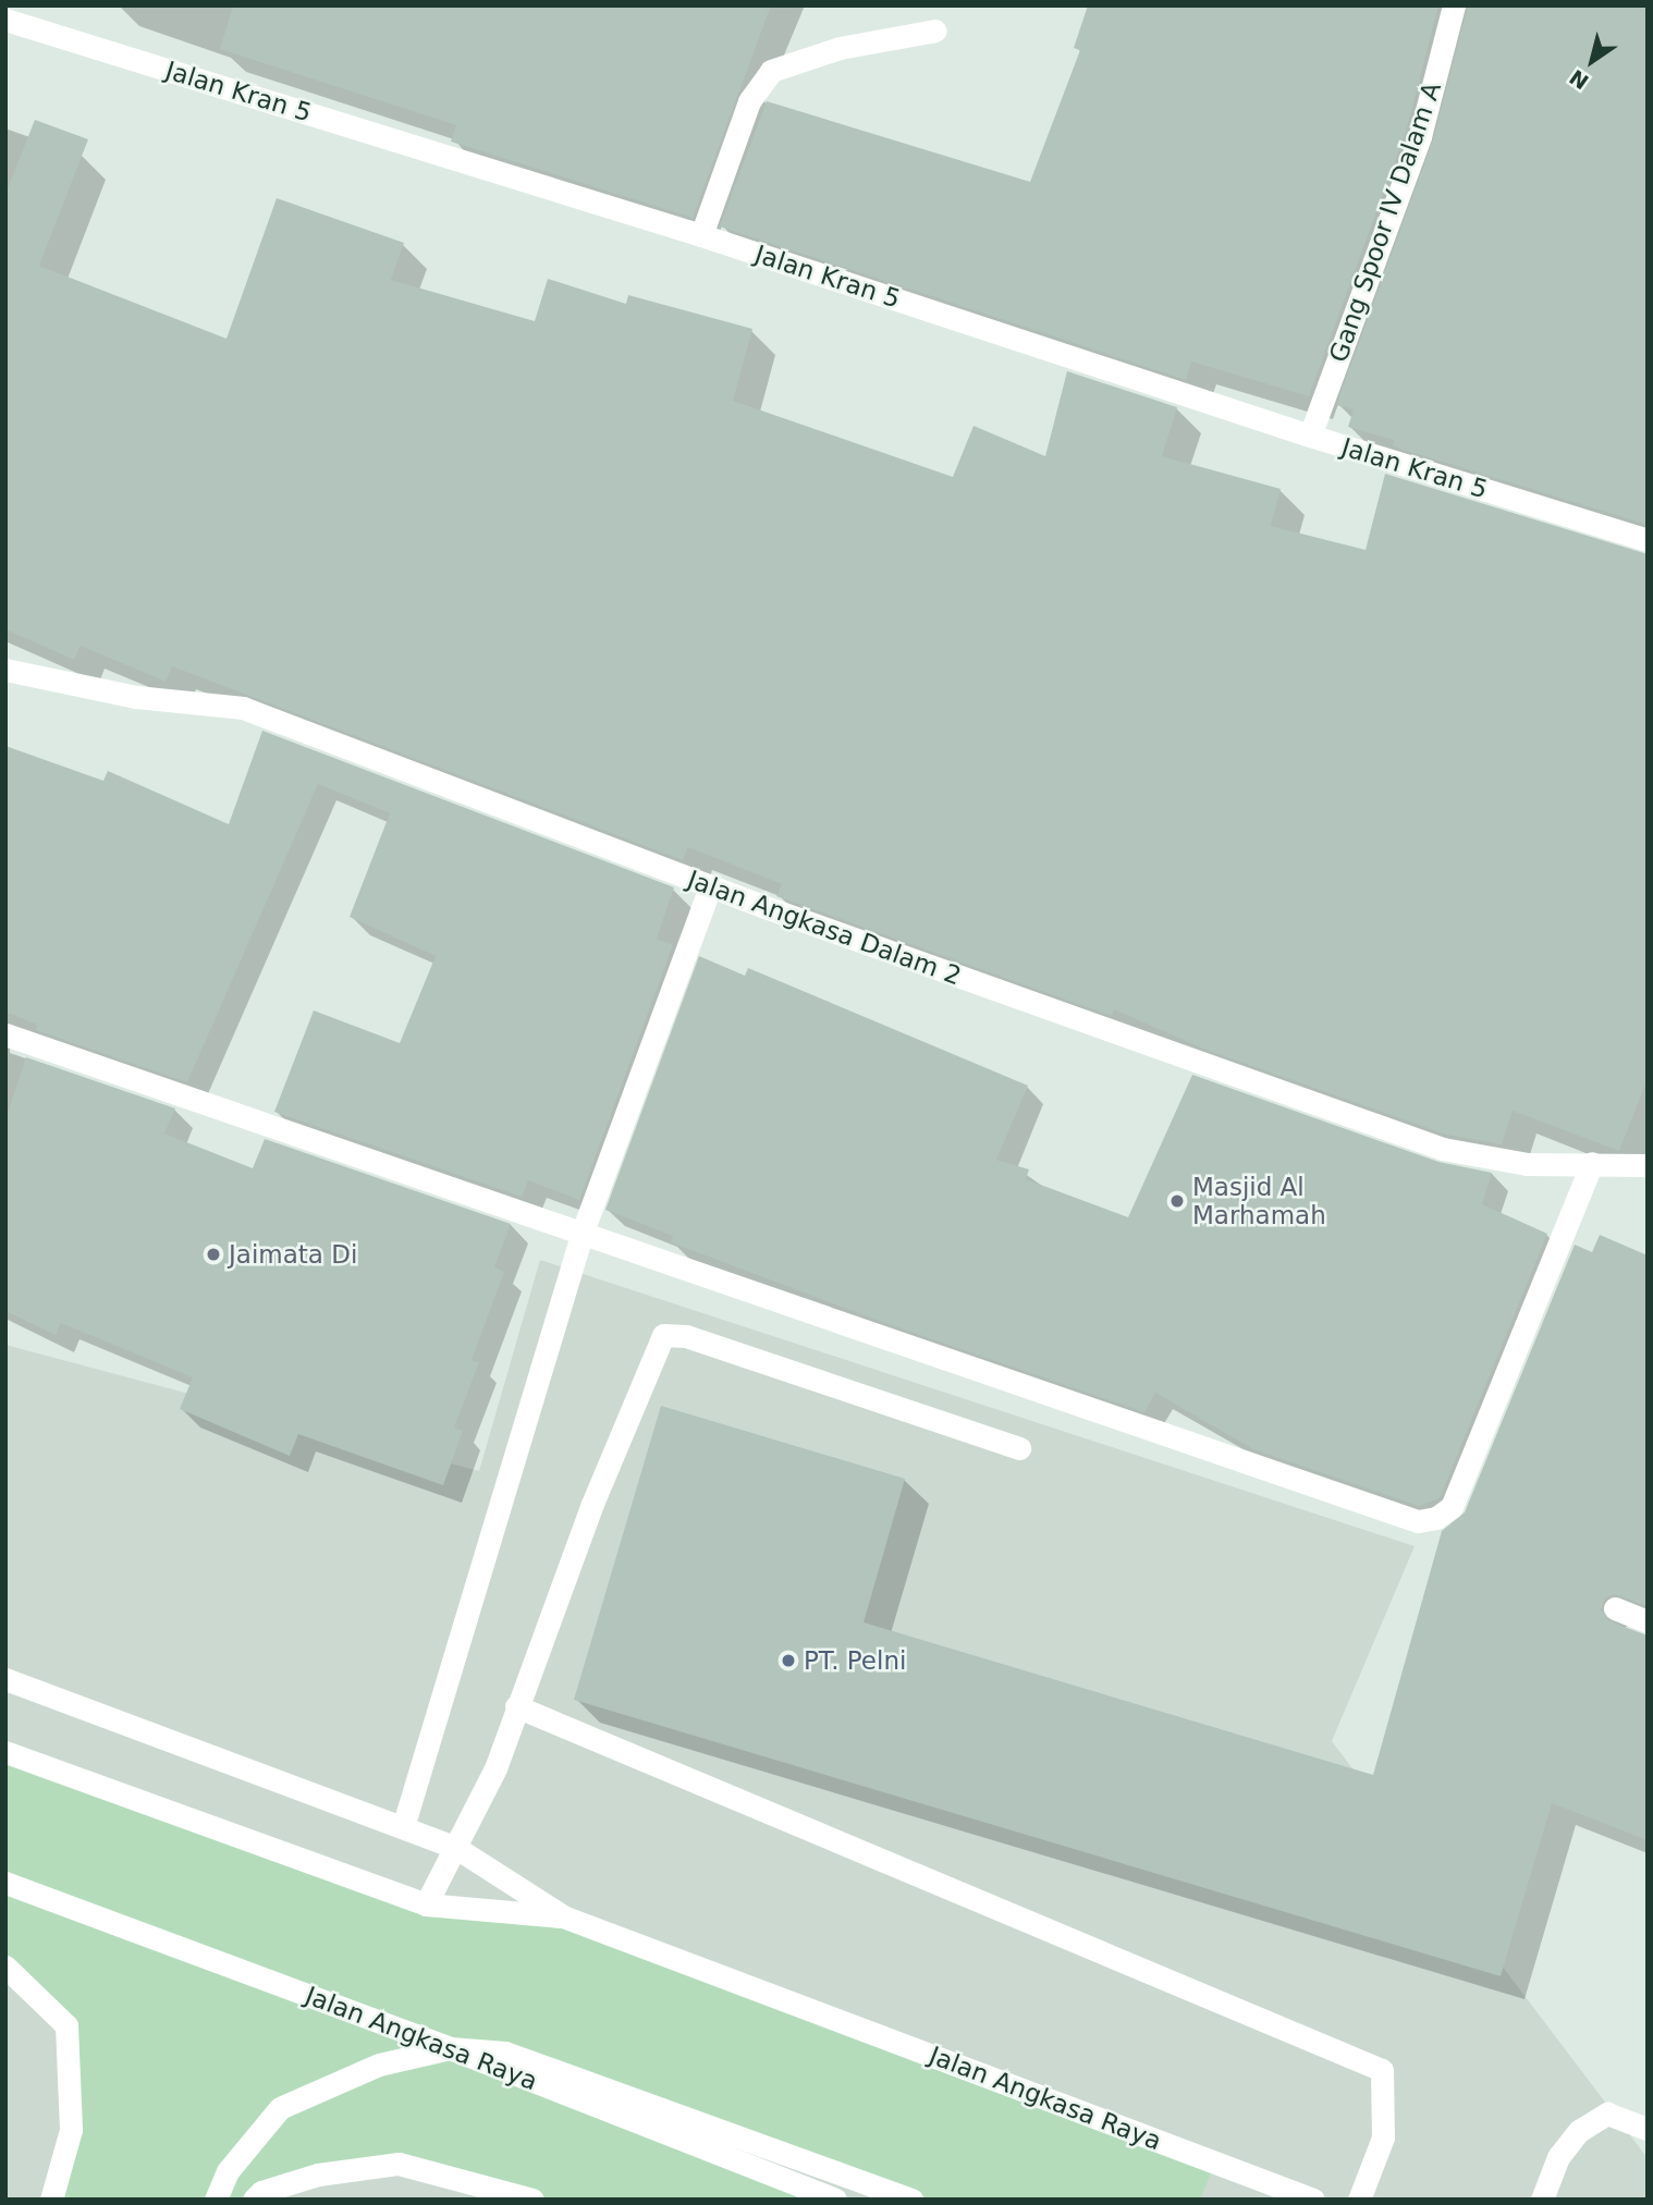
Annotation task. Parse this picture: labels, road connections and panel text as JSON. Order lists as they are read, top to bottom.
{
  "streets": {
    "street": [
      "Jalan Kran 5",
      "Gang Spoor IV Dalam A",
      "Jalan Angkasa Dalam 2",
      "Jalan Angkasa Raya"
    ]
  },
  "crossings": [
    ["Jalan Kran 5", "Gang Spoor IV Dalam A"]
  ],
  "places": ["Masjid Al Marhamah", "Jaimata Di", "PT. Pelni"],
  "north": "bottom left"
}
